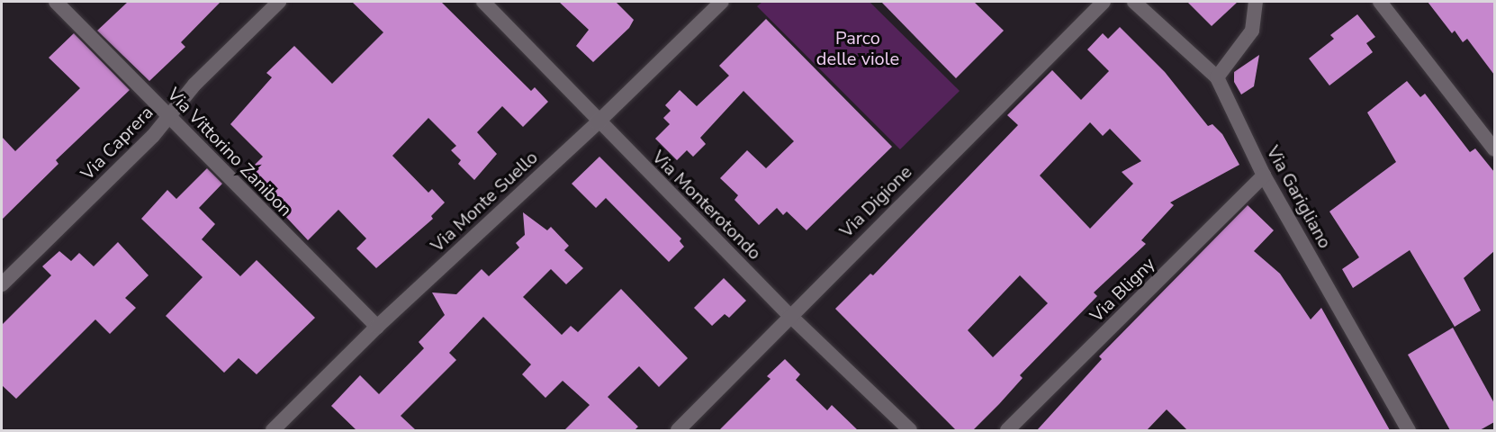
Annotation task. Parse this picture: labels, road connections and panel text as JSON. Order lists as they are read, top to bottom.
{
  "streets": {
    "street": [
      "Via Caprera",
      "Via Vittorino Zanibon",
      "Via Garigliano",
      "Via Monte Suello",
      "Via Digione",
      "Via Monterotondo",
      "Via Bligny"
    ]
  },
  "crossings": [
    ["Via Caprera", "Via Vittorino Zanibon"],
    ["Via Vittorino Zanibon", "Via Monte Suello"],
    ["Via Garigliano", "Via Bligny"],
    ["Via Monte Suello", "Via Monterotondo"],
    ["Via Digione", "Via Monterotondo"]
  ],
  "parks": ["Parco delle viole"]
}
